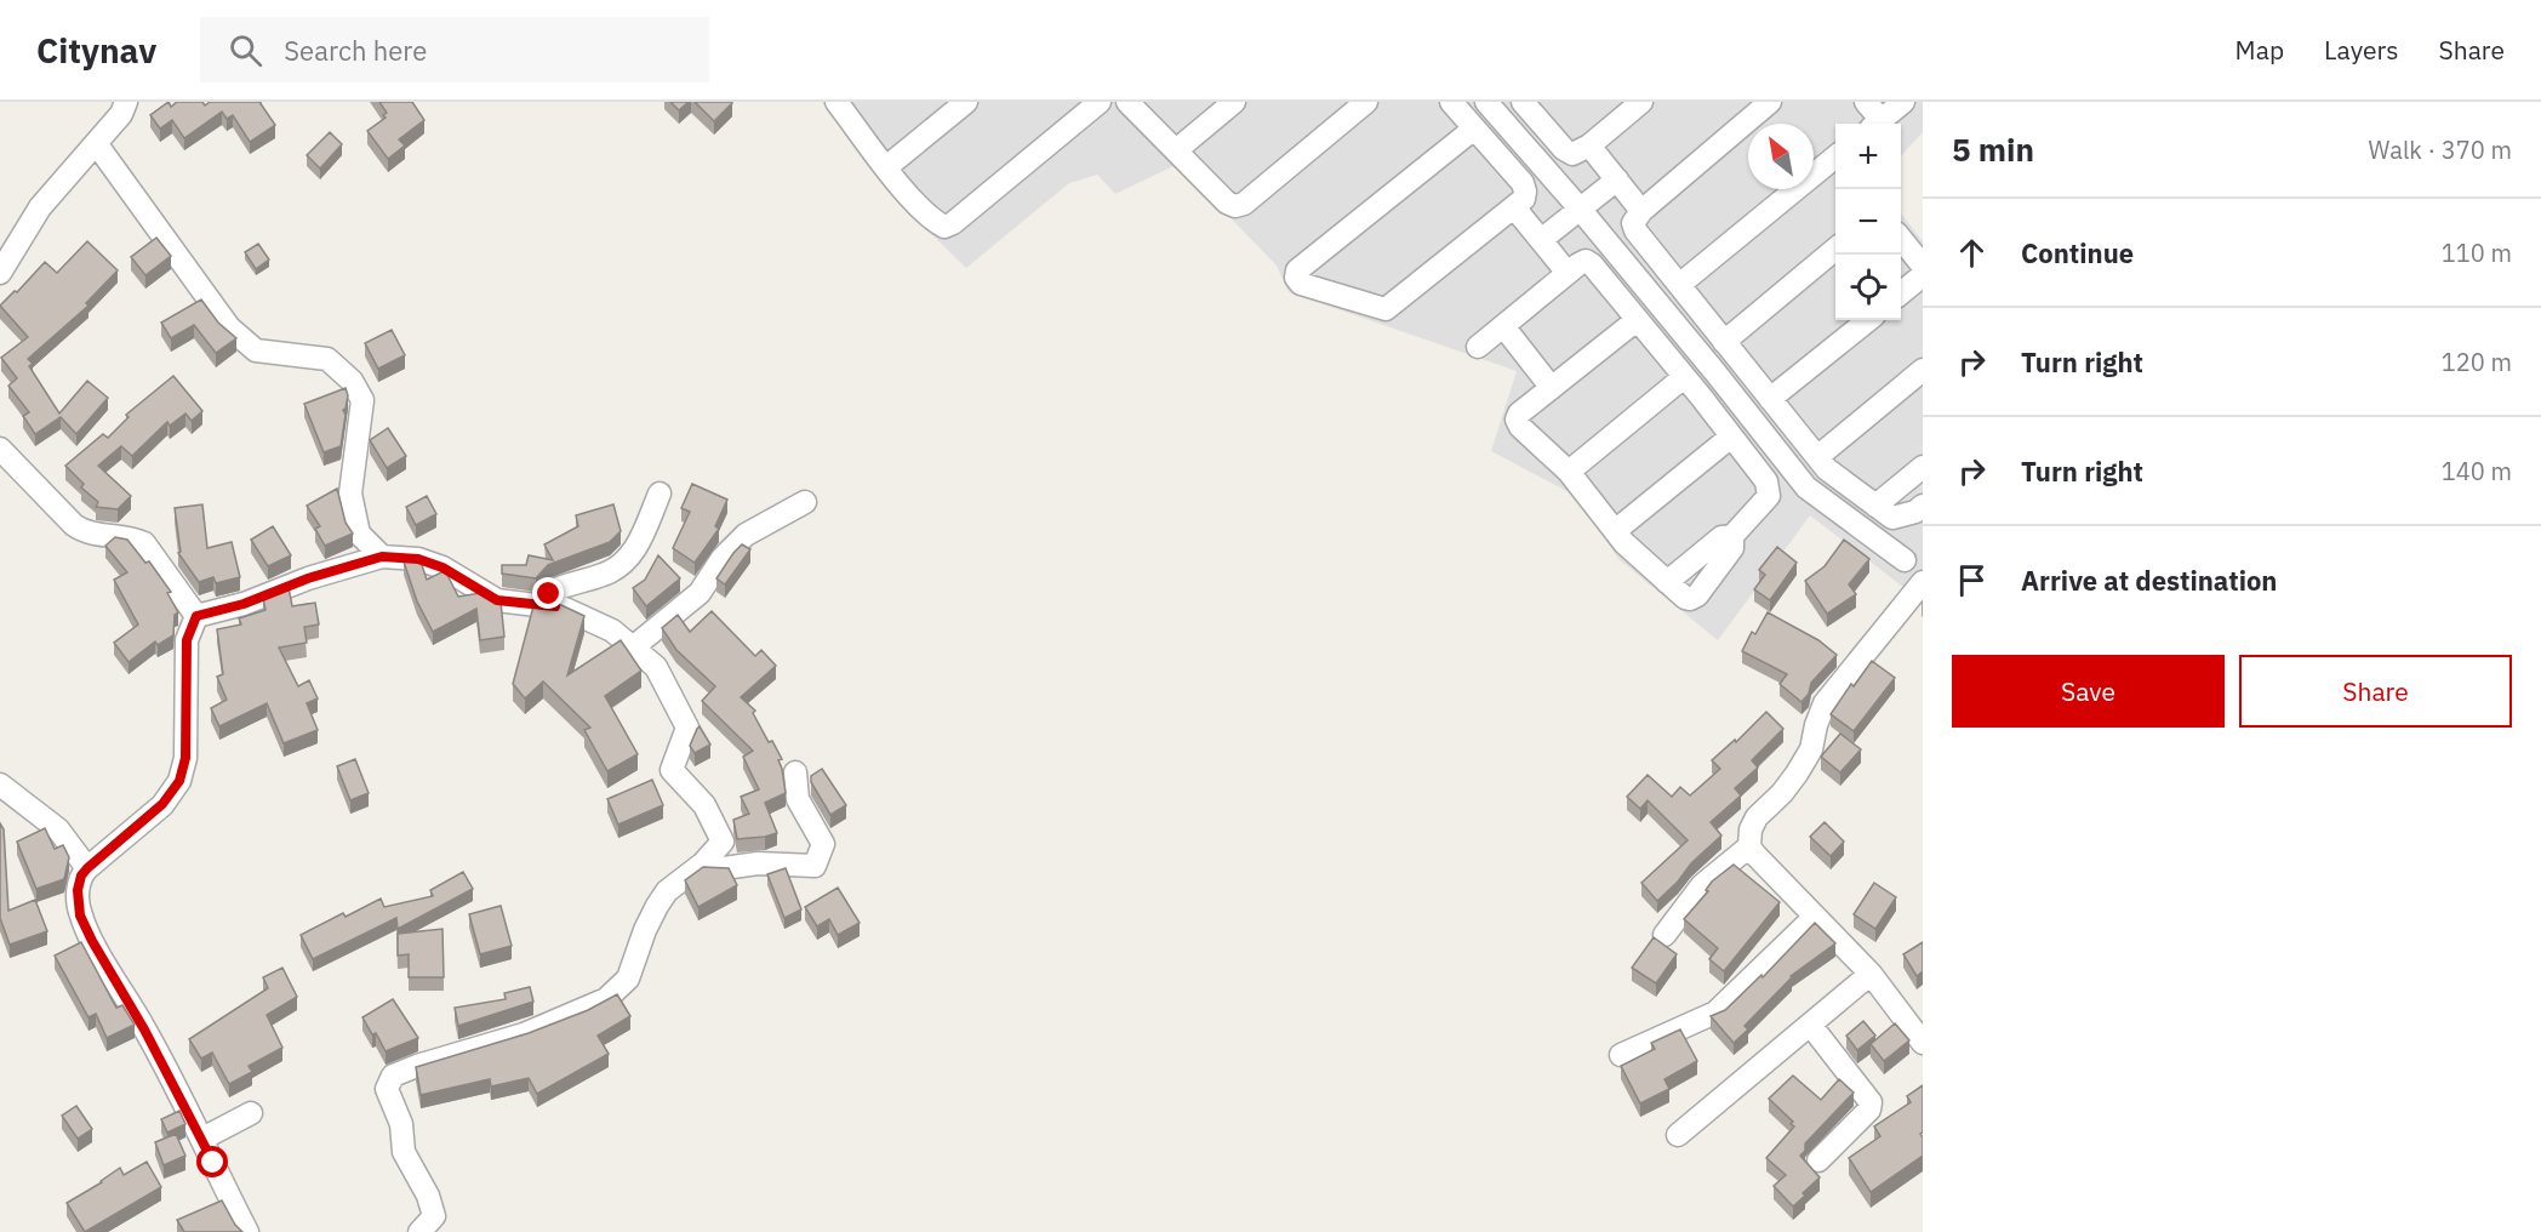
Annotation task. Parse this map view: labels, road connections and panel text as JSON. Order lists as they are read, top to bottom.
{
  "north": "top left",
  "page": {
    "header": "Citynav",
    "search": "Search here",
    "nav": ["Map", "Layers", "Share"],
    "heading": ["5 min", "Walk · 370 m"],
    "map_buttons": ["+", "−"],
    "list": [
      ["Continue", "110 m"],
      ["Turn right", "120 m"],
      ["Turn right", "140 m"],
      "Arrive at destination"
    ],
    "buttons": ["Save", "Share"]
  }
}
